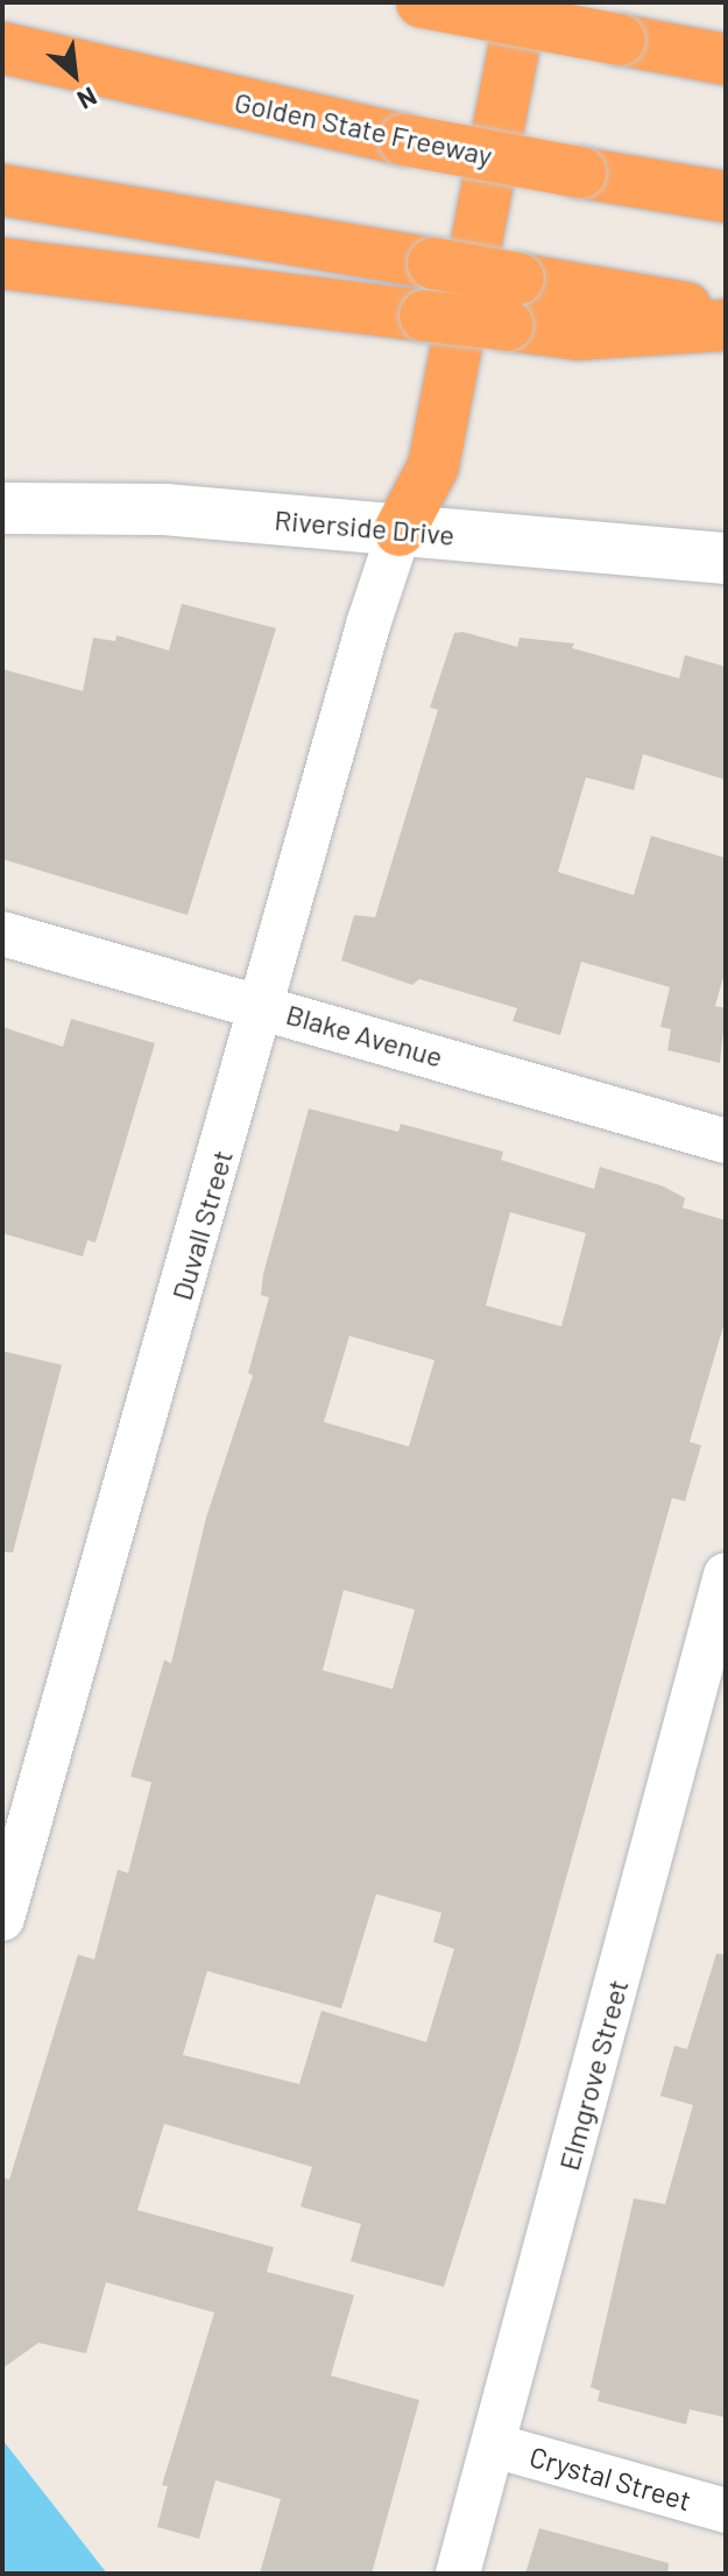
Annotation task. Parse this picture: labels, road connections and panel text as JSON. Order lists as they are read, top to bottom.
{
  "streets": {
    "highway": ["Golden State Freeway"],
    "main road": ["Riverside Drive"],
    "street": [
      "Blake Avenue",
      "Duvall Street",
      "Elmgrove Street",
      "Crystal Street"
    ]
  },
  "crossings": [
    ["Riverside Drive", "Duvall Street"],
    ["Blake Avenue", "Duvall Street"],
    ["Elmgrove Street", "Crystal Street"]
  ],
  "north": "bottom right"
}
